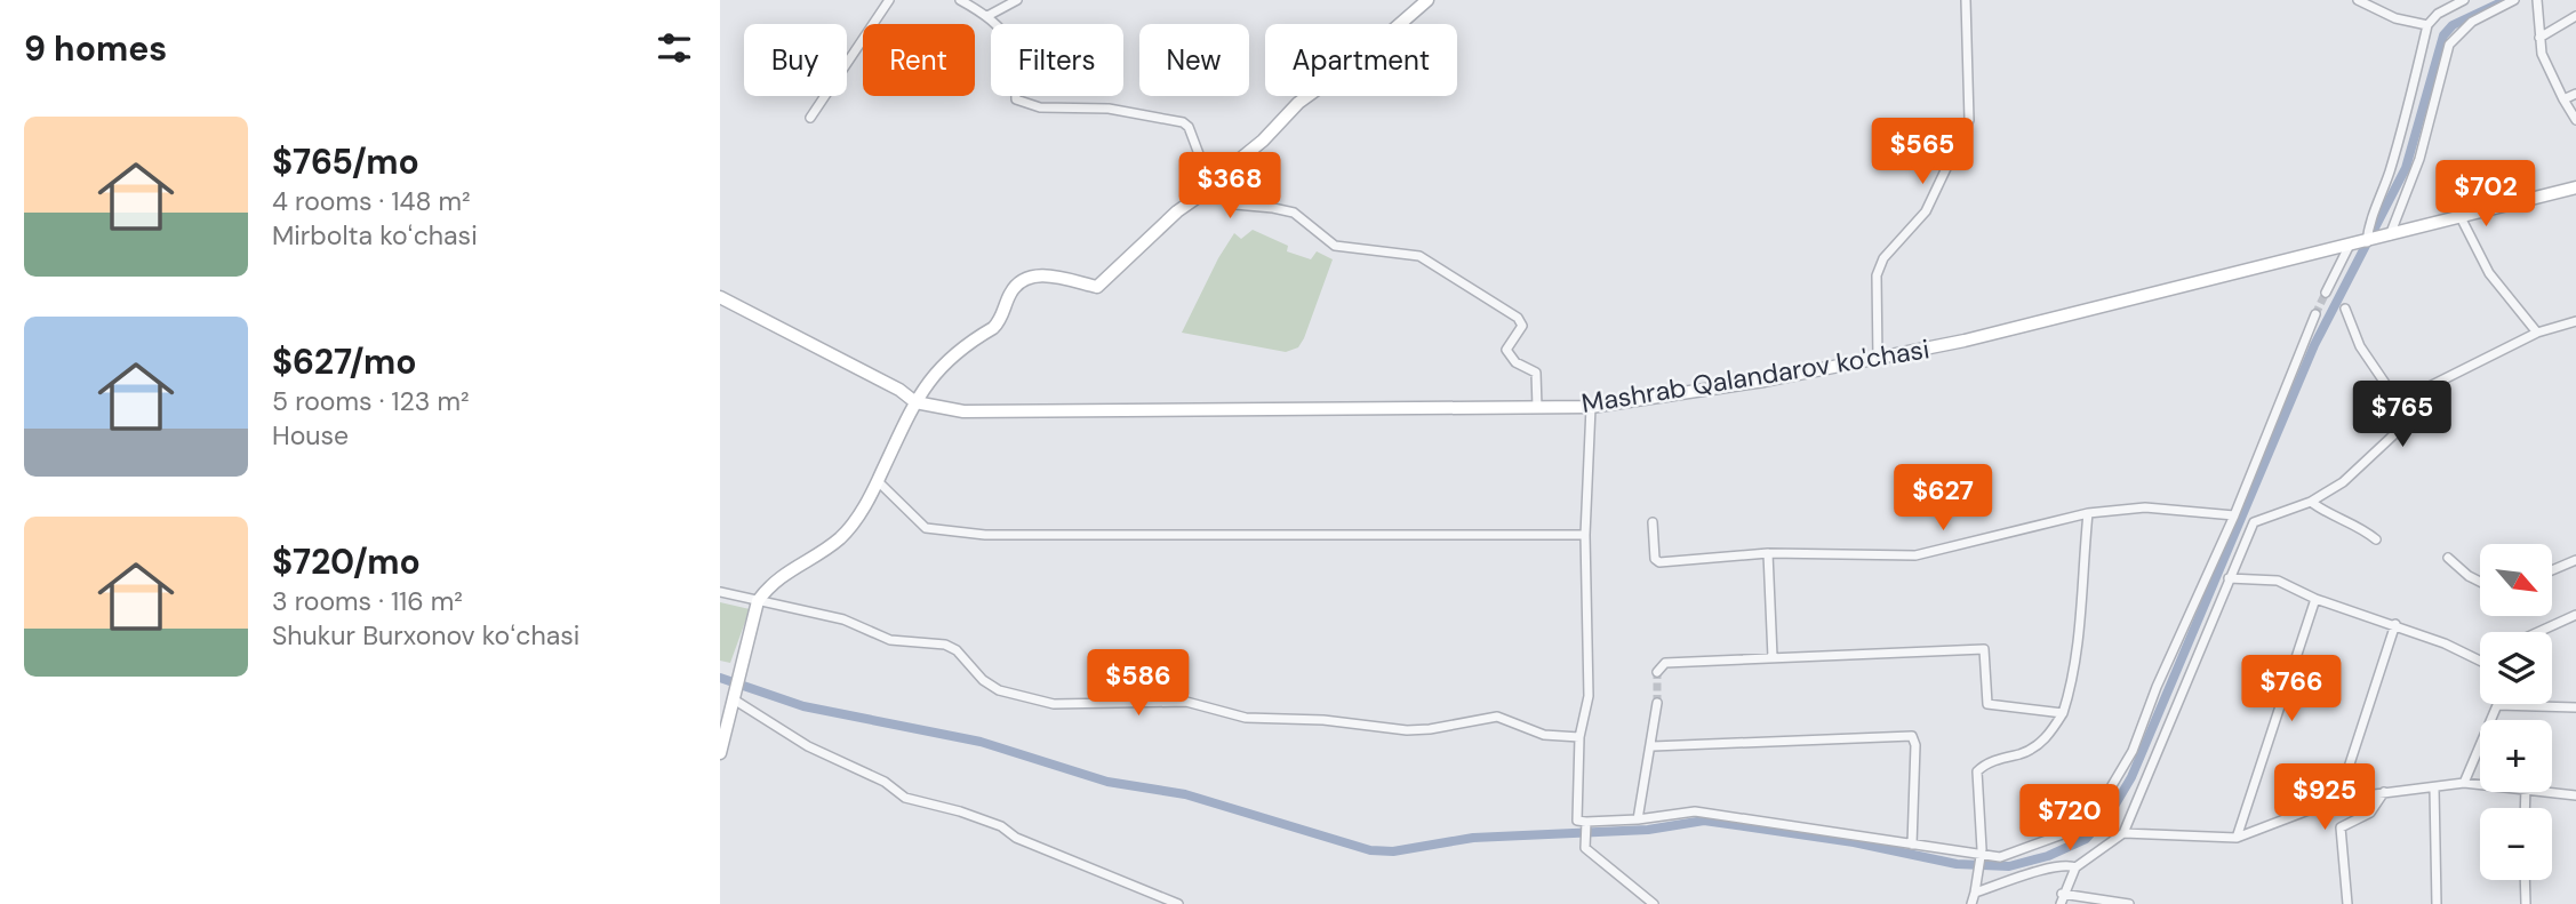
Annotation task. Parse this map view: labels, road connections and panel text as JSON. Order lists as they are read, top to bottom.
{
  "streets": {
    "main road": ["Mashrab Qalandarov ko'chasi"]
  },
  "north": "bottom right",
  "page": {
    "heading": "9 homes",
    "chip": [
      "Buy",
      "Rent",
      "Filters",
      "New",
      "Apartment"
    ],
    "list": [
      {
        "name": "$765/mo",
        "note": "4 rooms · 148 m² · Mirbolta koʻchasi"
      },
      {
        "name": "$627/mo",
        "note": "5 rooms · 123 m² · House"
      },
      {
        "name": "$720/mo",
        "note": "3 rooms · 116 m² · Shukur Burxonov koʻchasi"
      }
    ],
    "price": [
      "$565",
      "$368",
      "$702",
      "$765",
      "$627",
      "$586",
      "$766",
      "$925",
      "$720"
    ],
    "map_buttons": ["+", "−"]
  }
}
